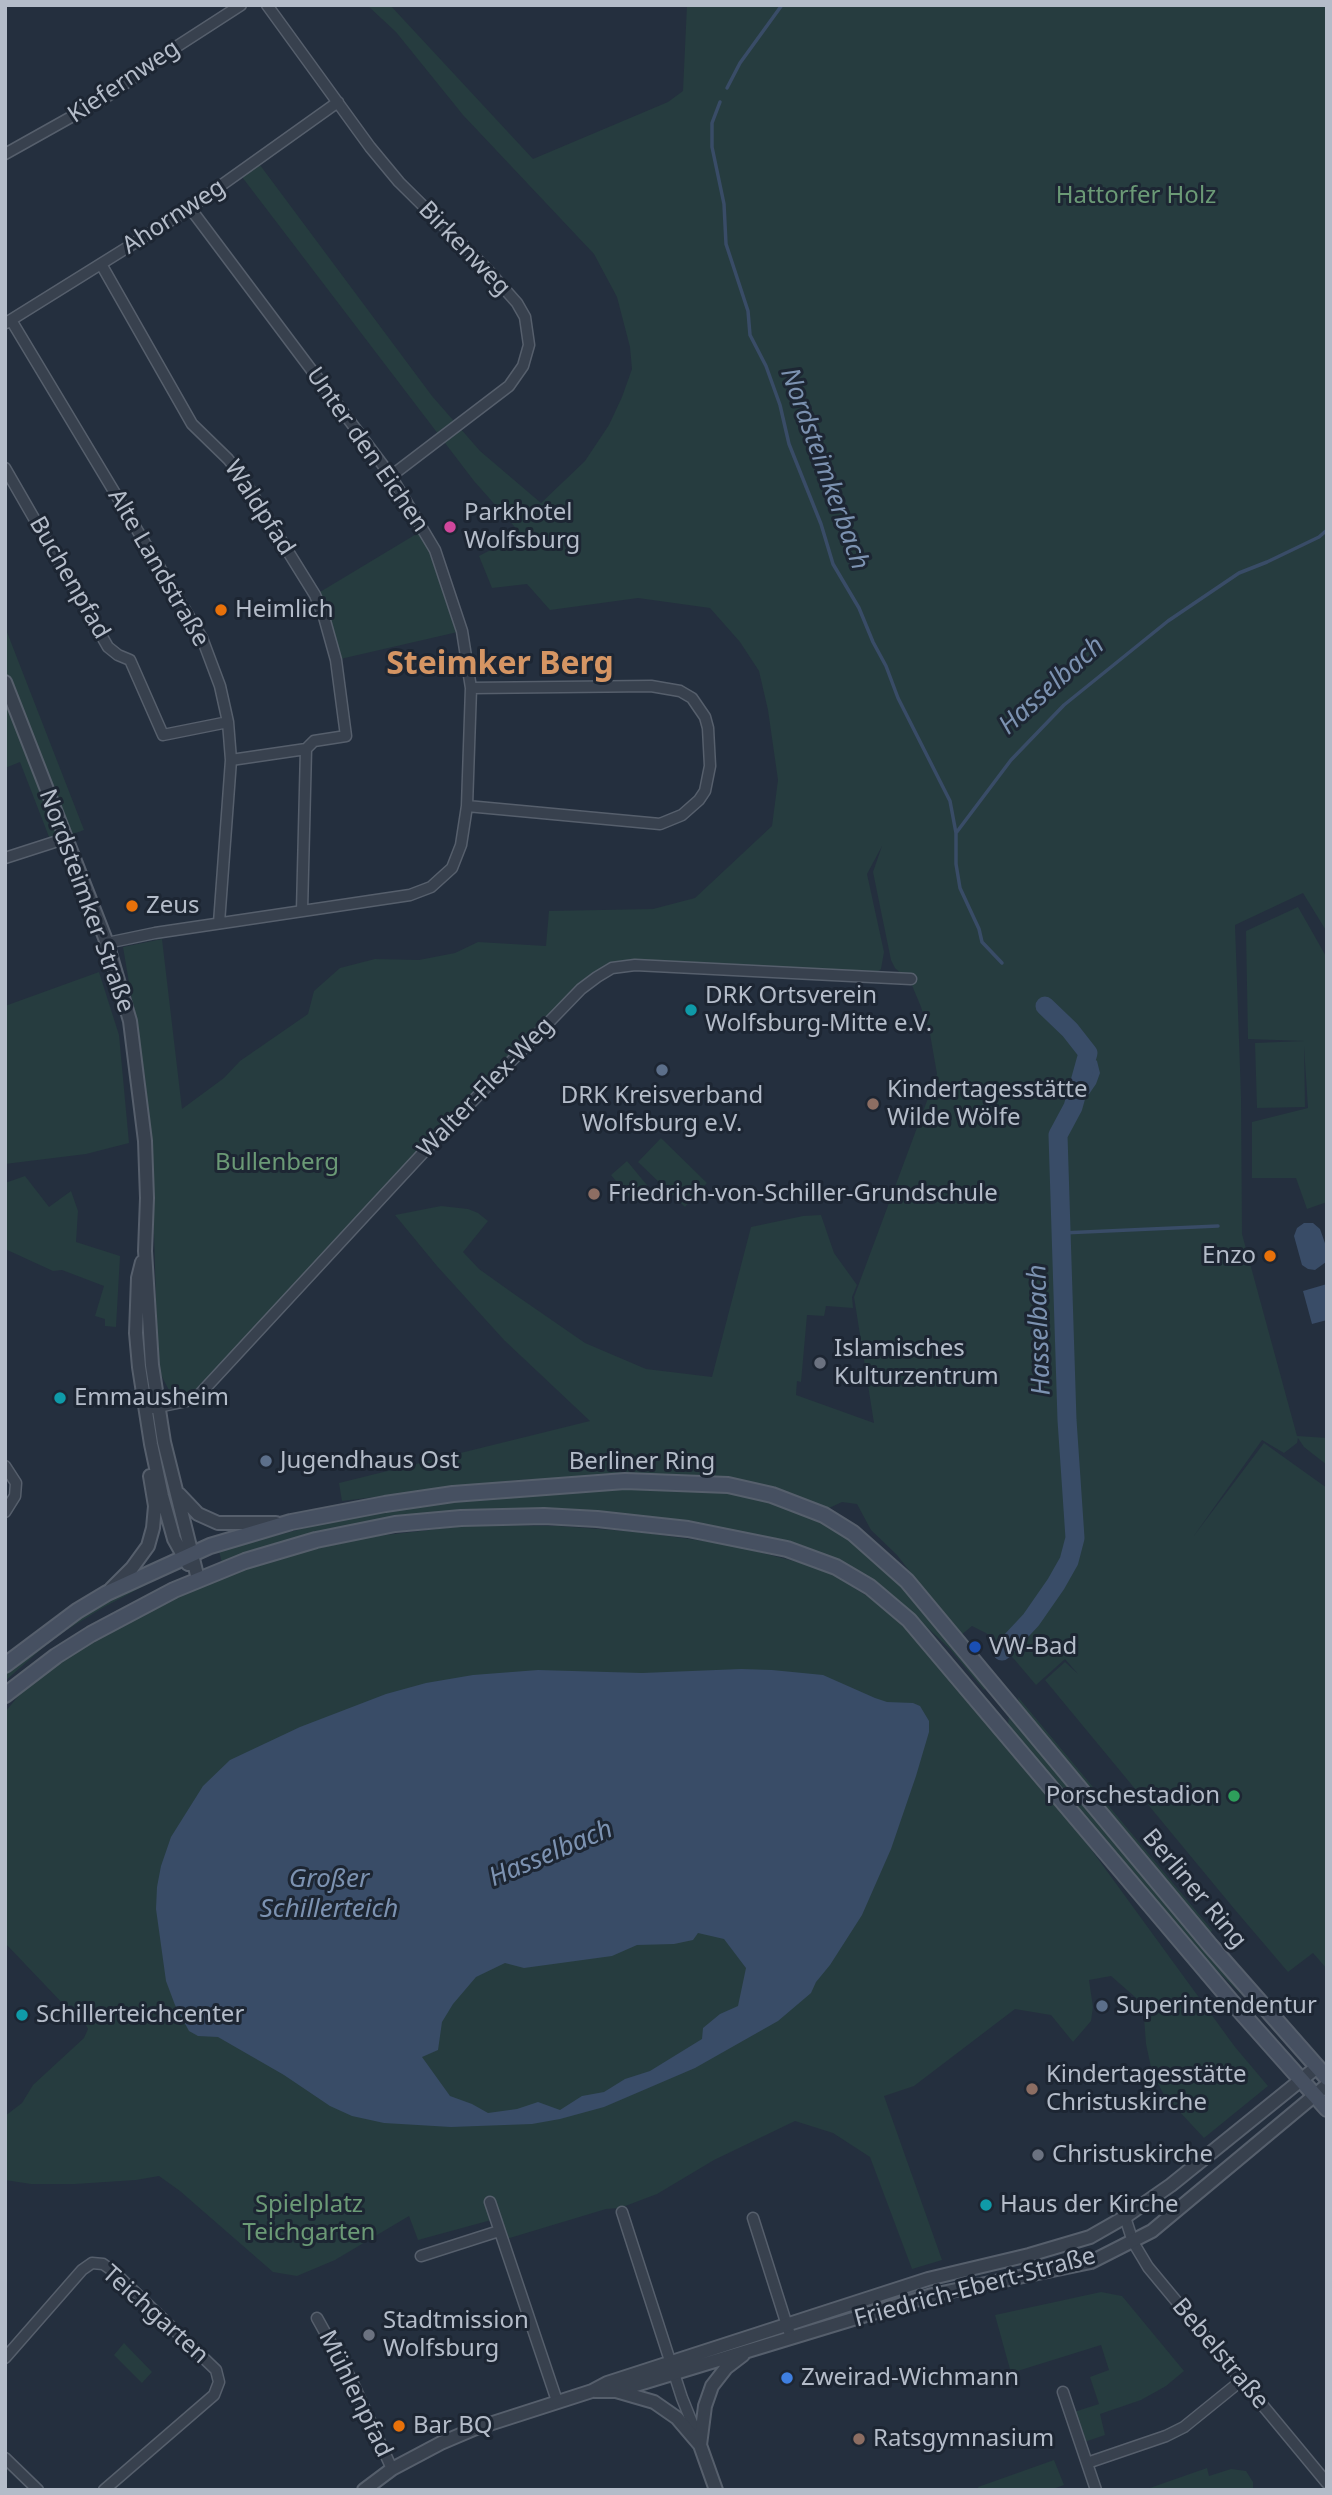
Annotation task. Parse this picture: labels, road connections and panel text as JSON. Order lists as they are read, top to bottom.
{
  "streets": {
    "main road": ["Berliner Ring"],
    "street": [
      "Kiefernweg",
      "Ahornweg",
      "Birkenweg",
      "Unter den Eichen",
      "Waldpfad",
      "Alte Landstraße",
      "Buchenpfad",
      "Nordsteimker Straße",
      "Walter-Flex-Weg",
      "Friedrich-Ebert-Straße",
      "Teichgarten",
      "Bebelstraße",
      "Mühlenpfad"
    ]
  },
  "crossings": [
    ["Ahornweg", "Birkenweg"],
    ["Ahornweg", "Unter den Eichen"],
    ["Ahornweg", "Waldpfad"],
    ["Ahornweg", "Alte Landstraße"],
    ["Birkenweg", "Unter den Eichen"],
    ["Unter den Eichen", "Alte Landstraße"],
    ["Unter den Eichen", "Nordsteimker Straße"],
    ["Waldpfad", "Alte Landstraße"],
    ["Alte Landstraße", "Buchenpfad"],
    ["Nordsteimker Straße", "Walter-Flex-Weg"],
    ["Nordsteimker Straße", "Berliner Ring"],
    ["Berliner Ring", "Friedrich-Ebert-Straße"],
    ["Friedrich-Ebert-Straße", "Bebelstraße"],
    ["Friedrich-Ebert-Straße", "Mühlenpfad"]
  ],
  "districts": ["Steimker Berg"],
  "water": ["Nordsteimkerbach", "Hasselbach", "Großer Schillerteich"],
  "parks": ["Hattorfer Holz", "Bullenberg", "Spielplatz Teichgarten"],
  "places": [
    "Parkhotel Wolfsburg",
    "Heimlich",
    "Zeus",
    "DRK Ortsverein Wolfsburg-Mitte e.V.",
    "DRK Kreisverband Wolfsburg e.V.",
    "Kindertagesstätte Wilde Wölfe",
    "Friedrich-von-Schiller-Grundschule",
    "Enzo",
    "Islamisches Kulturzentrum",
    "Emmausheim",
    "Jugendhaus Ost",
    "VW-Bad",
    "Porschestadion",
    "Superintendentur",
    "Schillerteichcenter",
    "Kindertagesstätte Christuskirche",
    "Christuskirche",
    "Haus der Kirche",
    "Stadtmission Wolfsburg",
    "Zweirad-Wichmann",
    "Bar BQ",
    "Ratsgymnasium"
  ]
}
